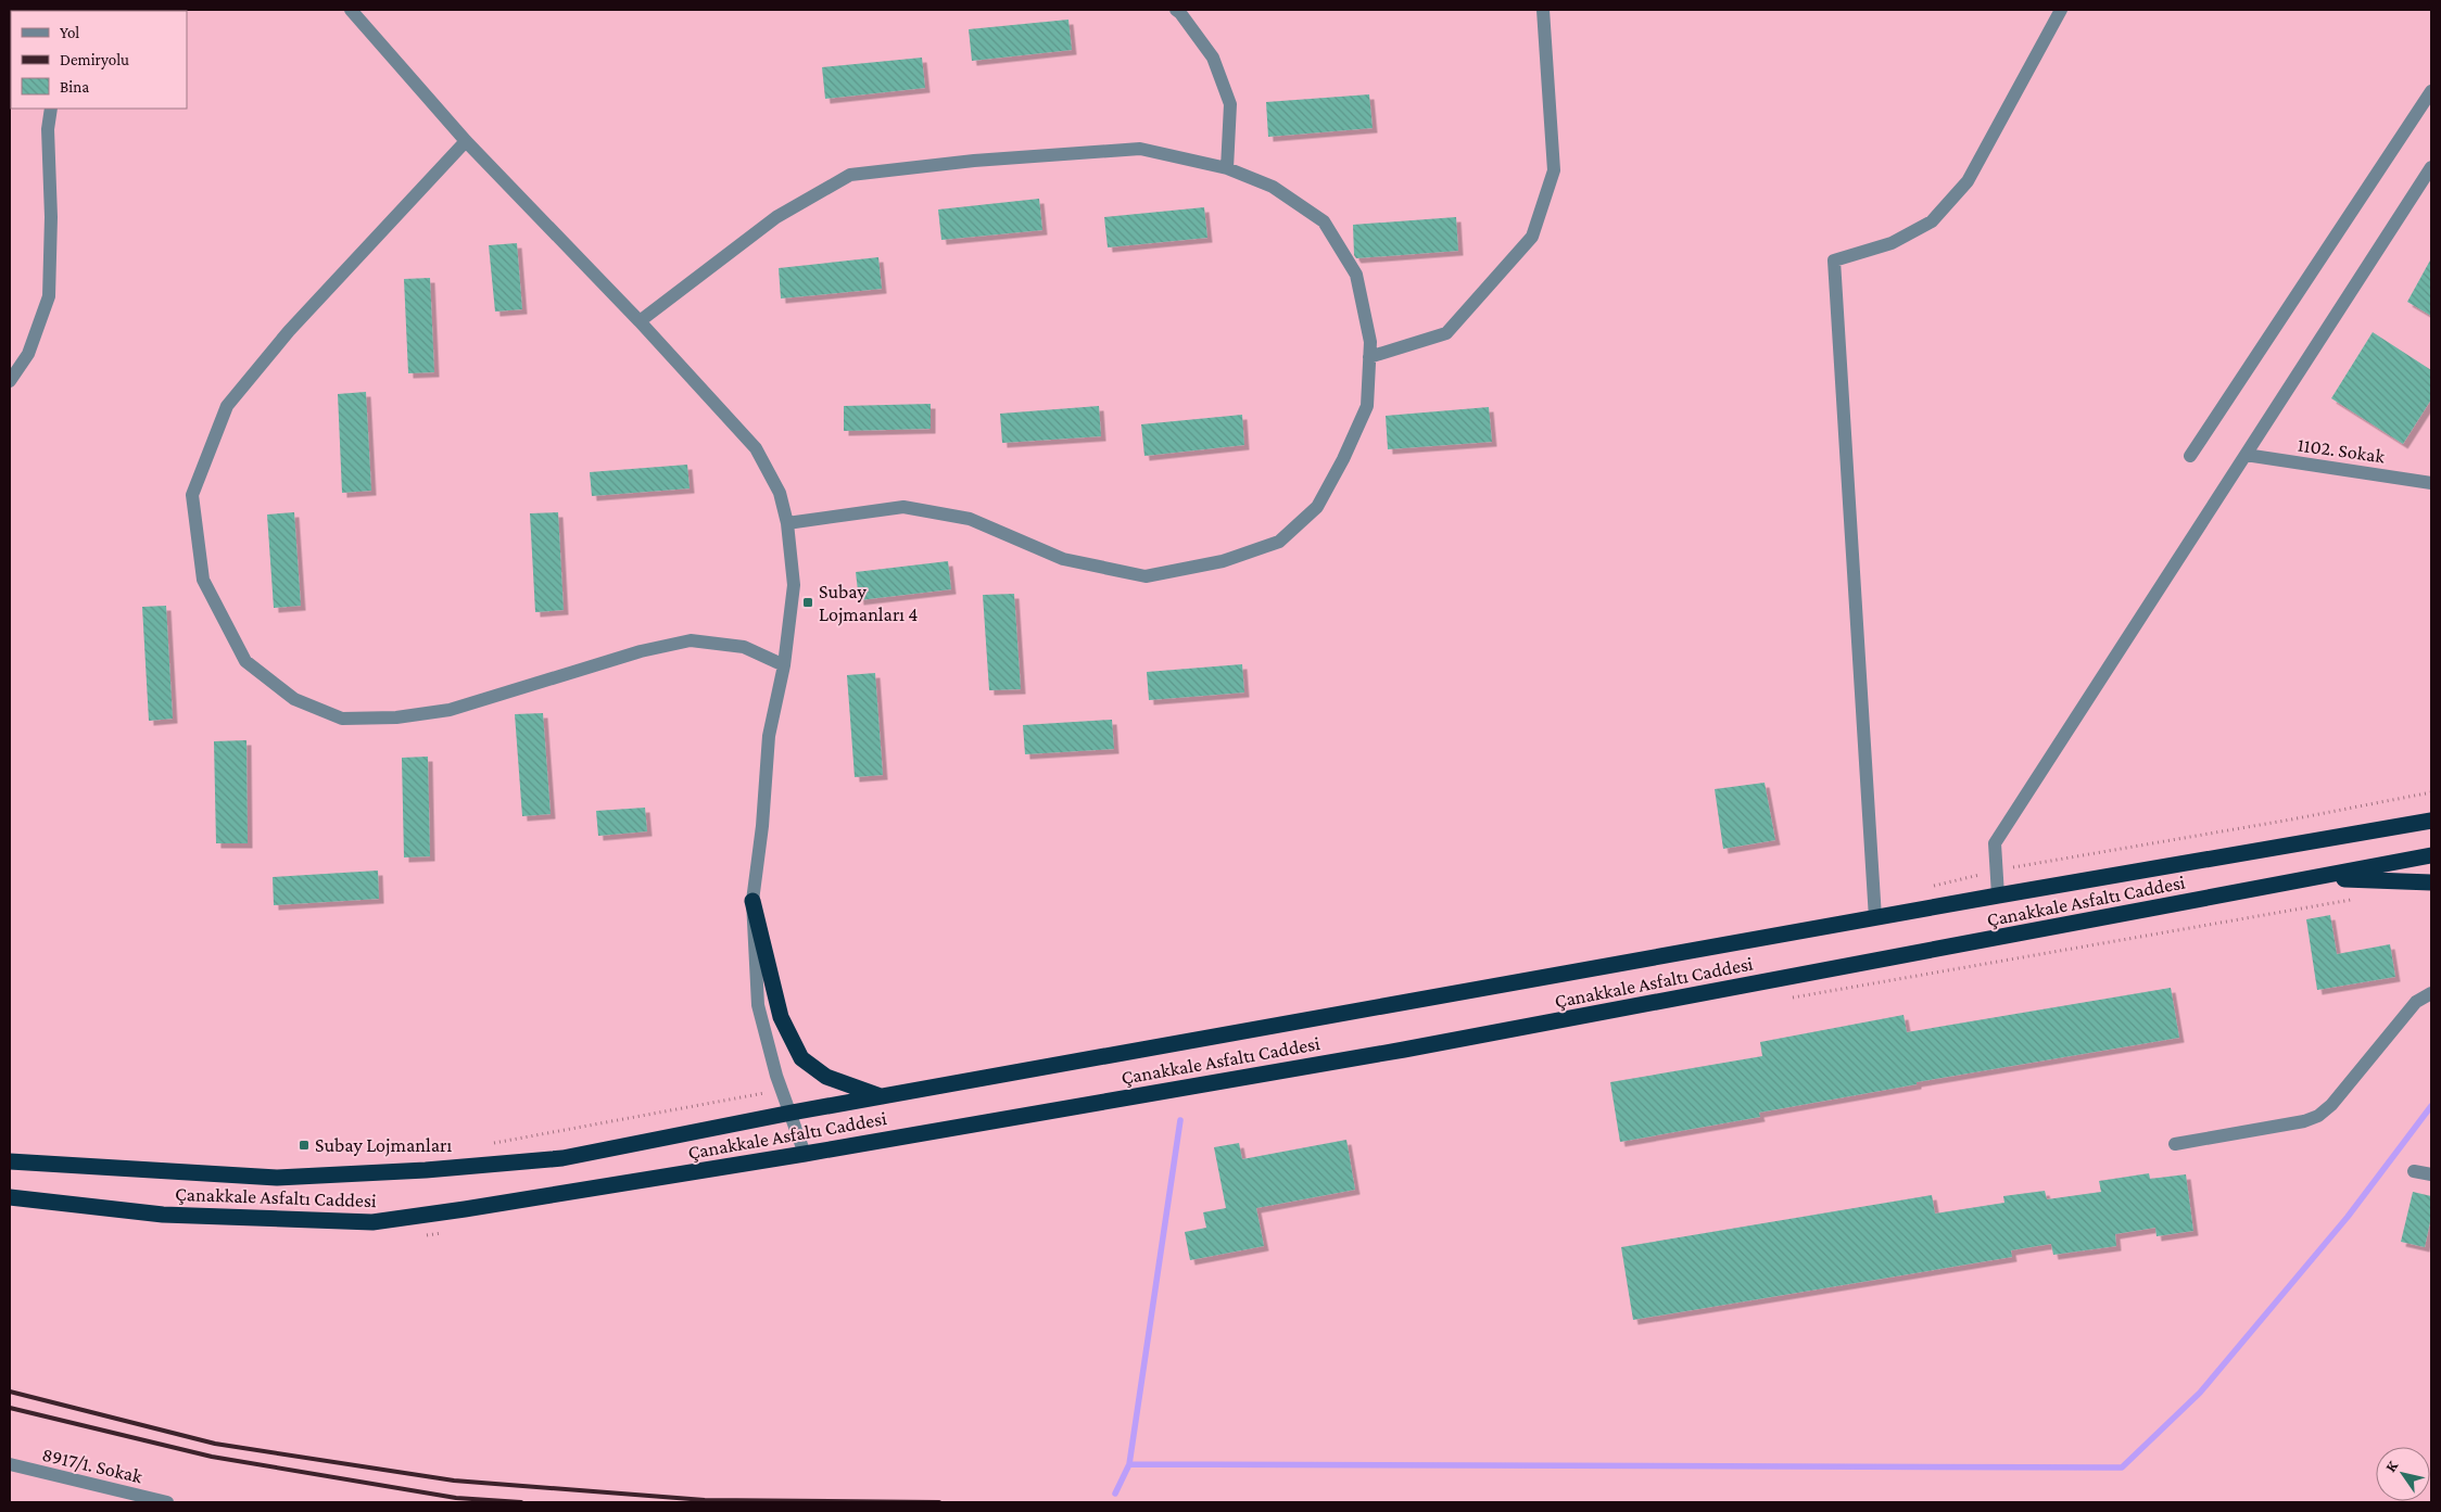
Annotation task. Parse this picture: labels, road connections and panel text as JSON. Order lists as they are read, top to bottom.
{
  "streets": {
    "highway": ["Çanakkale Asfaltı Caddesi"],
    "street": ["1102. Sokak", "8917/1. Sokak"]
  },
  "places": {
    "transit": ["Subay Lojmanları 4", "Subay Lojmanları"]
  },
  "legend": ["Yol", "Demiryolu", "Bina"],
  "north": "top left"
}
